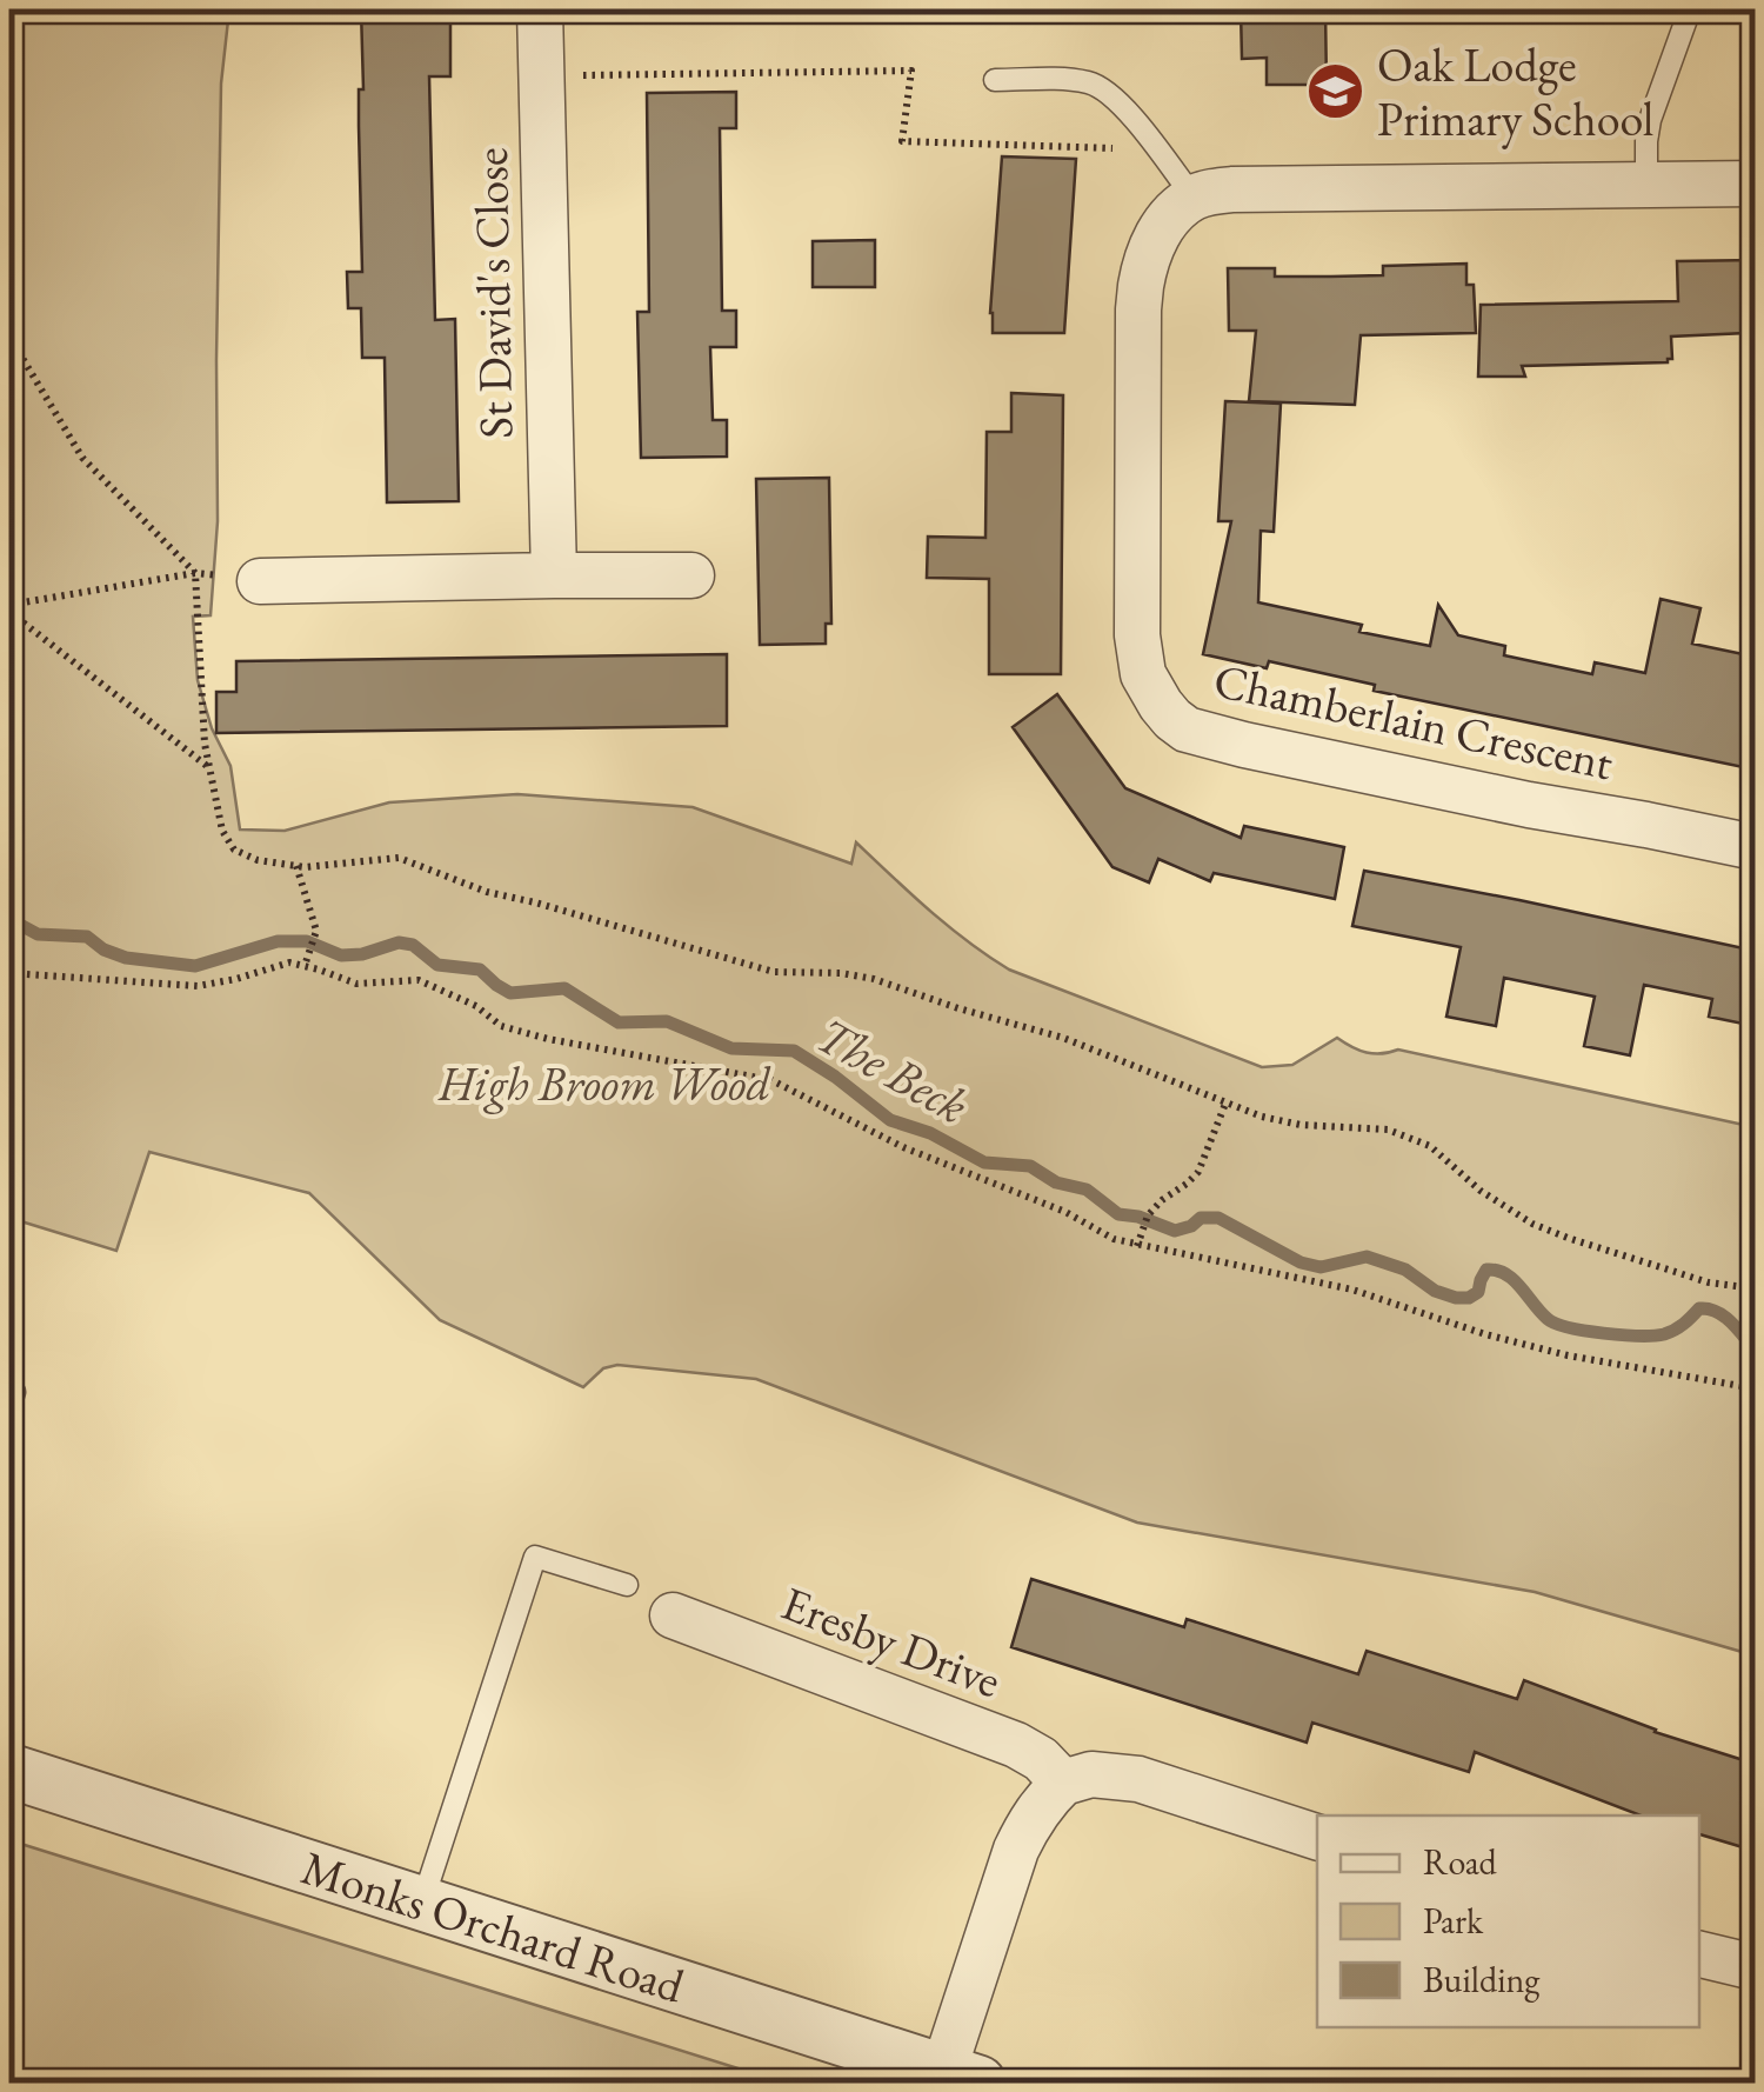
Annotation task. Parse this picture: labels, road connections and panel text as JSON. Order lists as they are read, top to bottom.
{
  "streets": {
    "street": [
      "St David's Close",
      "Chamberlain Crescent",
      "Eresby Drive",
      "Monks Orchard Road"
    ]
  },
  "water": ["The Beck"],
  "parks": ["High Broom Wood"],
  "places": {
    "school or university": ["Oak Lodge Primary School"]
  },
  "legend": ["Road", "Park", "Building"]
}
